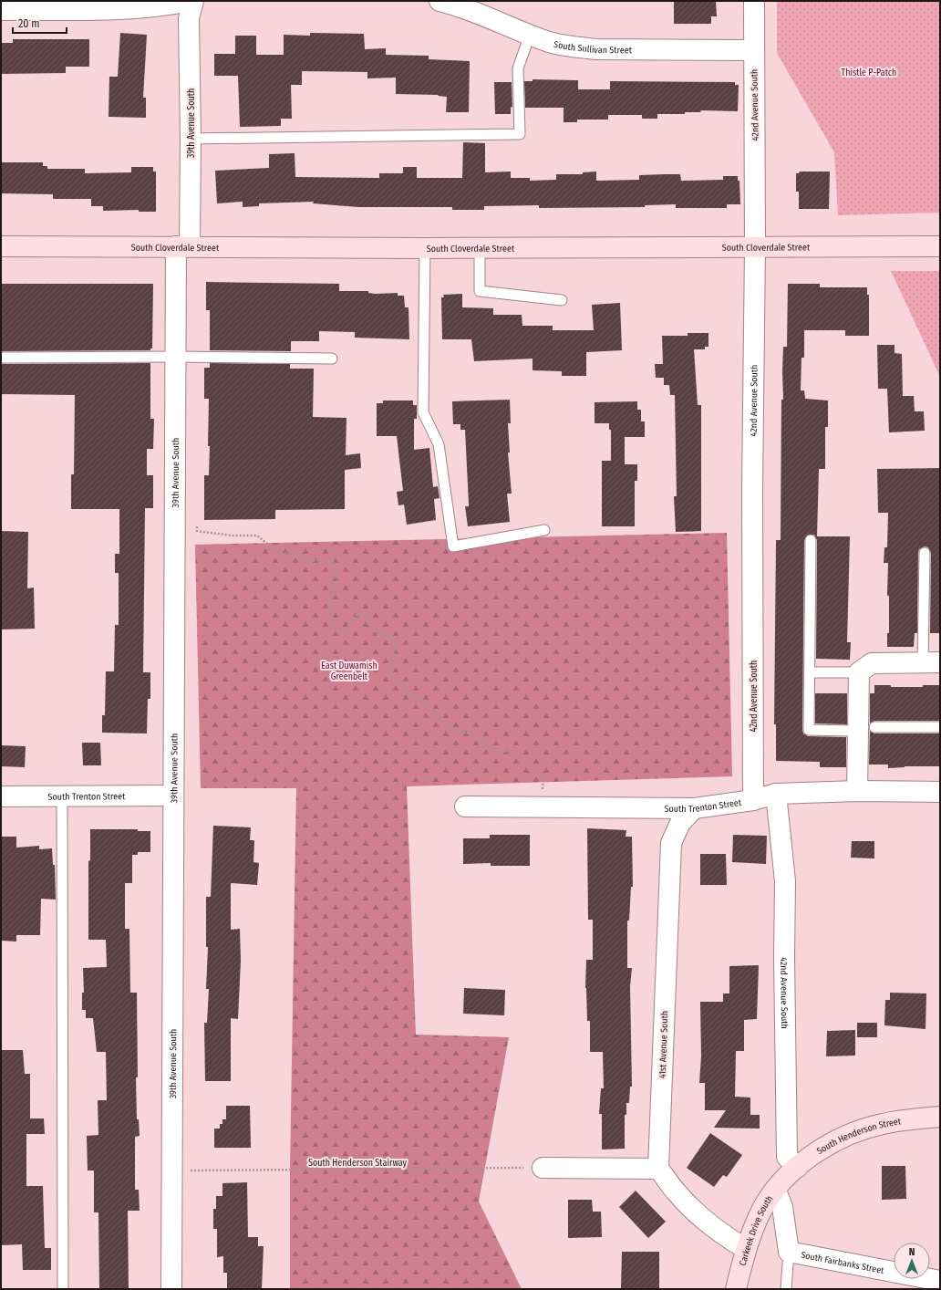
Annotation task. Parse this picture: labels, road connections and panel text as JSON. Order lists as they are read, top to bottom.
{
  "streets": {
    "street": [
      "South Sullivan Street",
      "42nd Avenue South",
      "39th Avenue South",
      "South Cloverdale Street",
      "South Trenton Street",
      "41st Avenue South",
      "South Henderson Street",
      "Carkeek Drive South",
      "South Fairbanks Street"
    ],
    "path": ["South Henderson Stairway"]
  },
  "crossings": [
    ["South Sullivan Street", "42nd Avenue South"],
    ["42nd Avenue South", "South Cloverdale Street"],
    ["42nd Avenue South", "South Trenton Street"],
    ["42nd Avenue South", "South Henderson Street"],
    ["42nd Avenue South", "Carkeek Drive South"],
    ["42nd Avenue South", "South Fairbanks Street"],
    ["39th Avenue South", "South Cloverdale Street"],
    ["39th Avenue South", "South Trenton Street"],
    ["39th Avenue South", "South Henderson Stairway"],
    ["South Trenton Street", "41st Avenue South"],
    ["South Henderson Street", "Carkeek Drive South"]
  ],
  "parks": ["Thistle P-Patch", "East Duwamish Greenbelt"],
  "scale_bar": "20 m",
  "north": "top"
}
